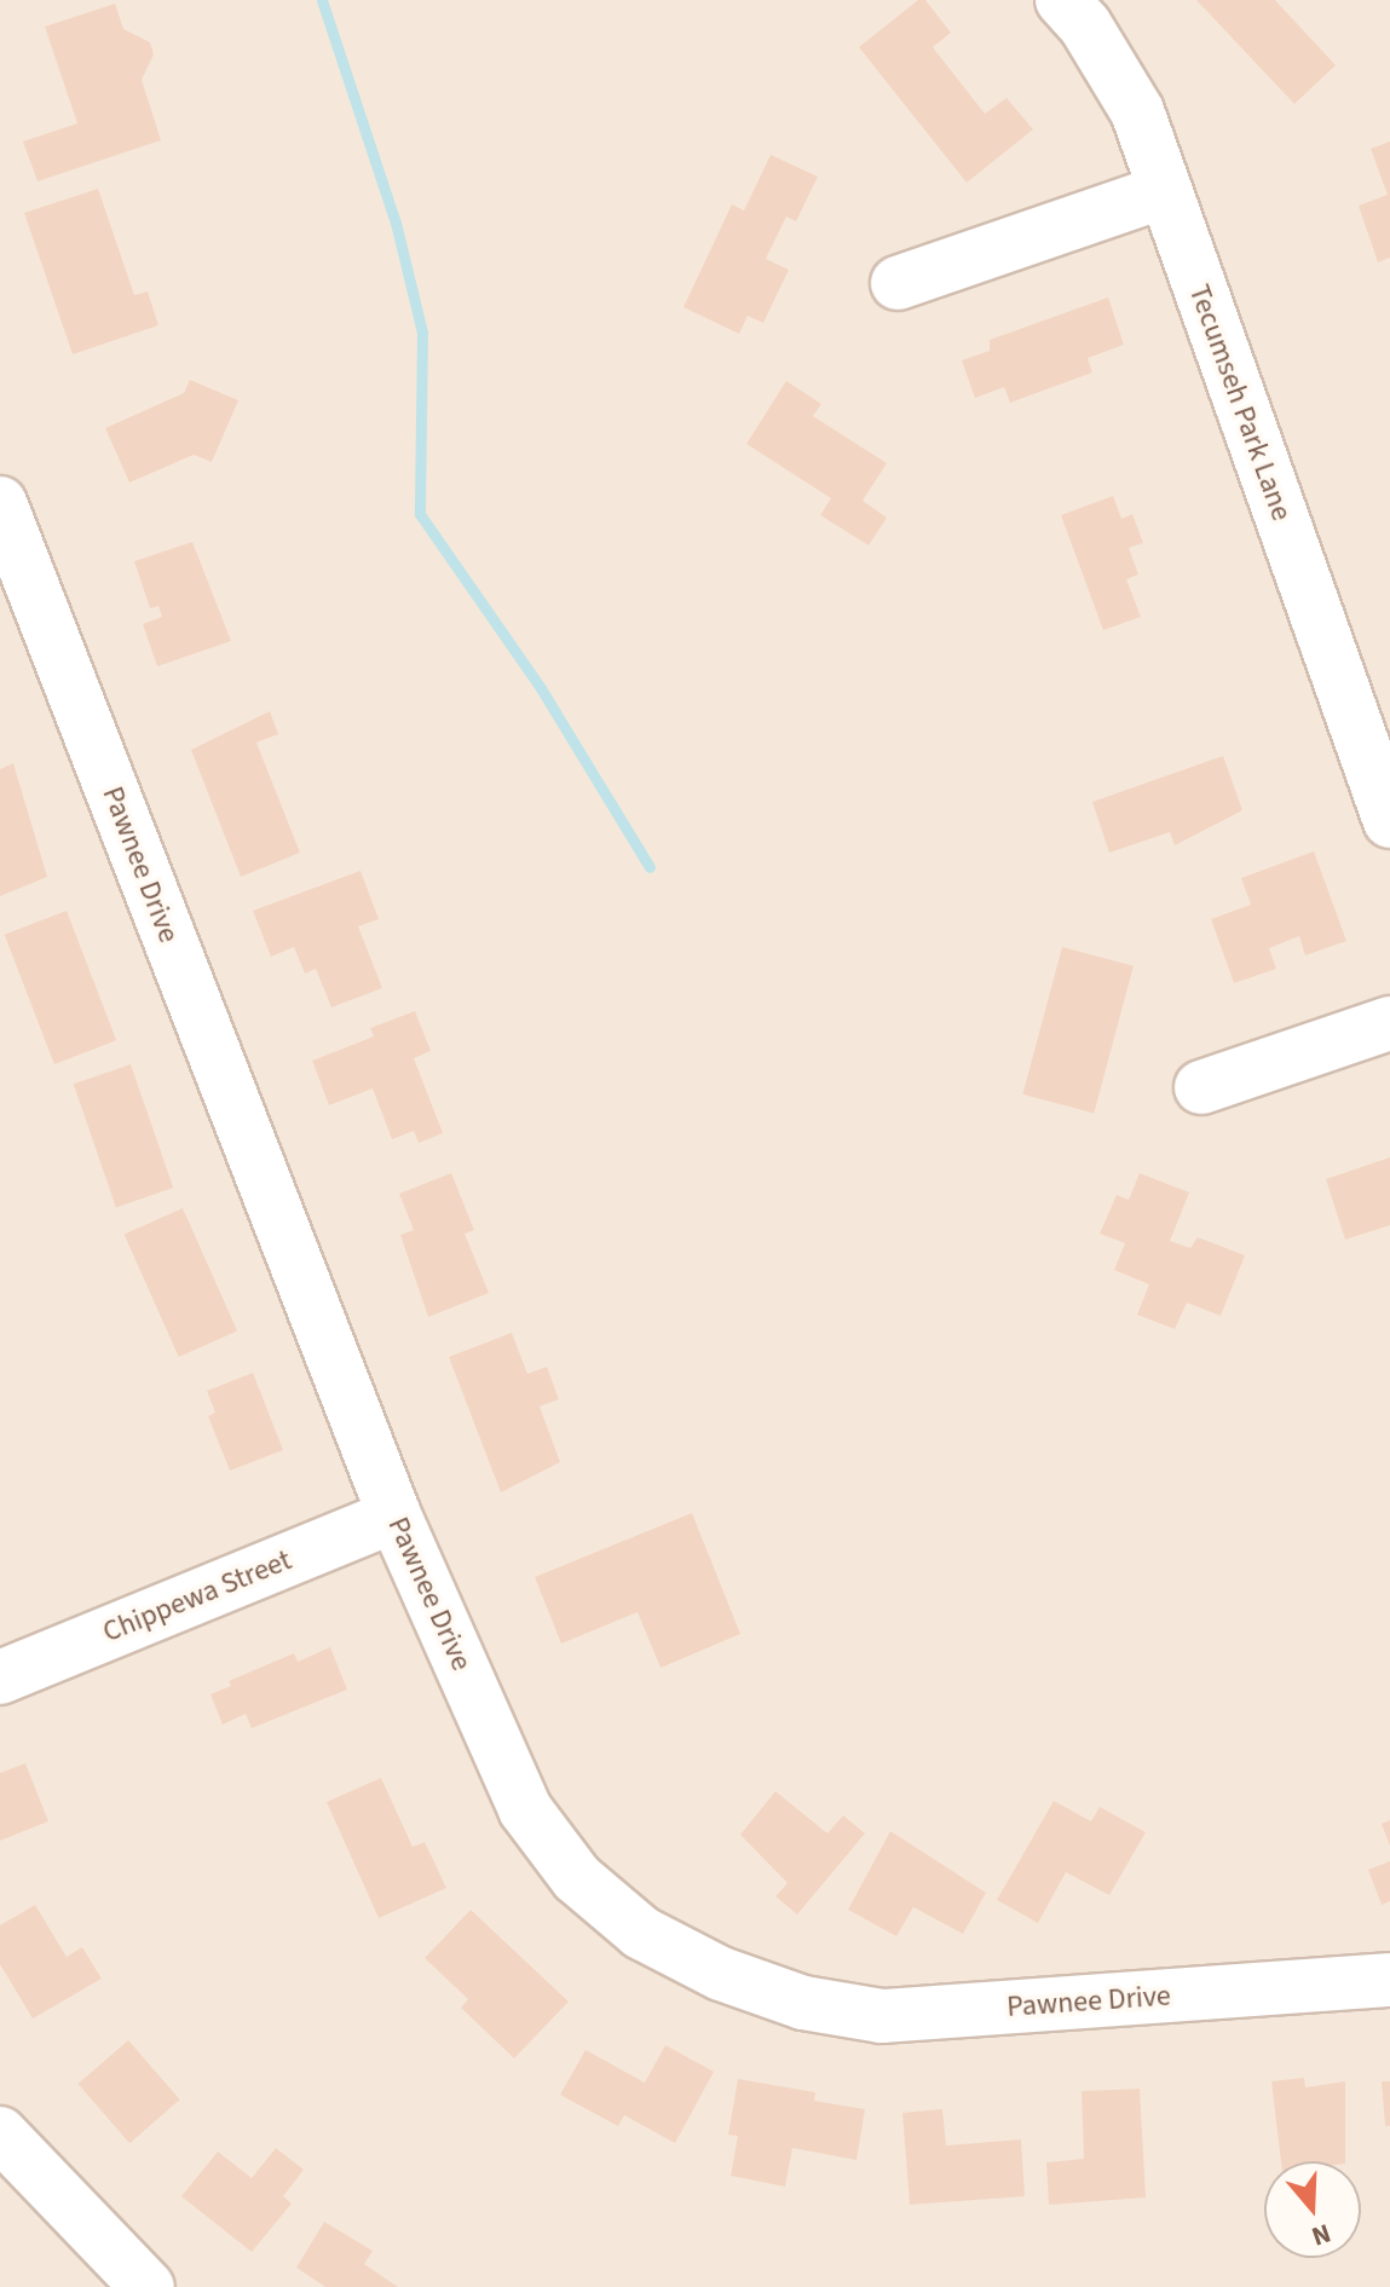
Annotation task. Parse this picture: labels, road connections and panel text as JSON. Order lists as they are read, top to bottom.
{
  "streets": {
    "street": ["Tecumseh Park Lane", "Pawnee Drive", "Chippewa Street"]
  },
  "crossings": [
    ["Pawnee Drive", "Chippewa Street"]
  ],
  "north": "bottom"
}
